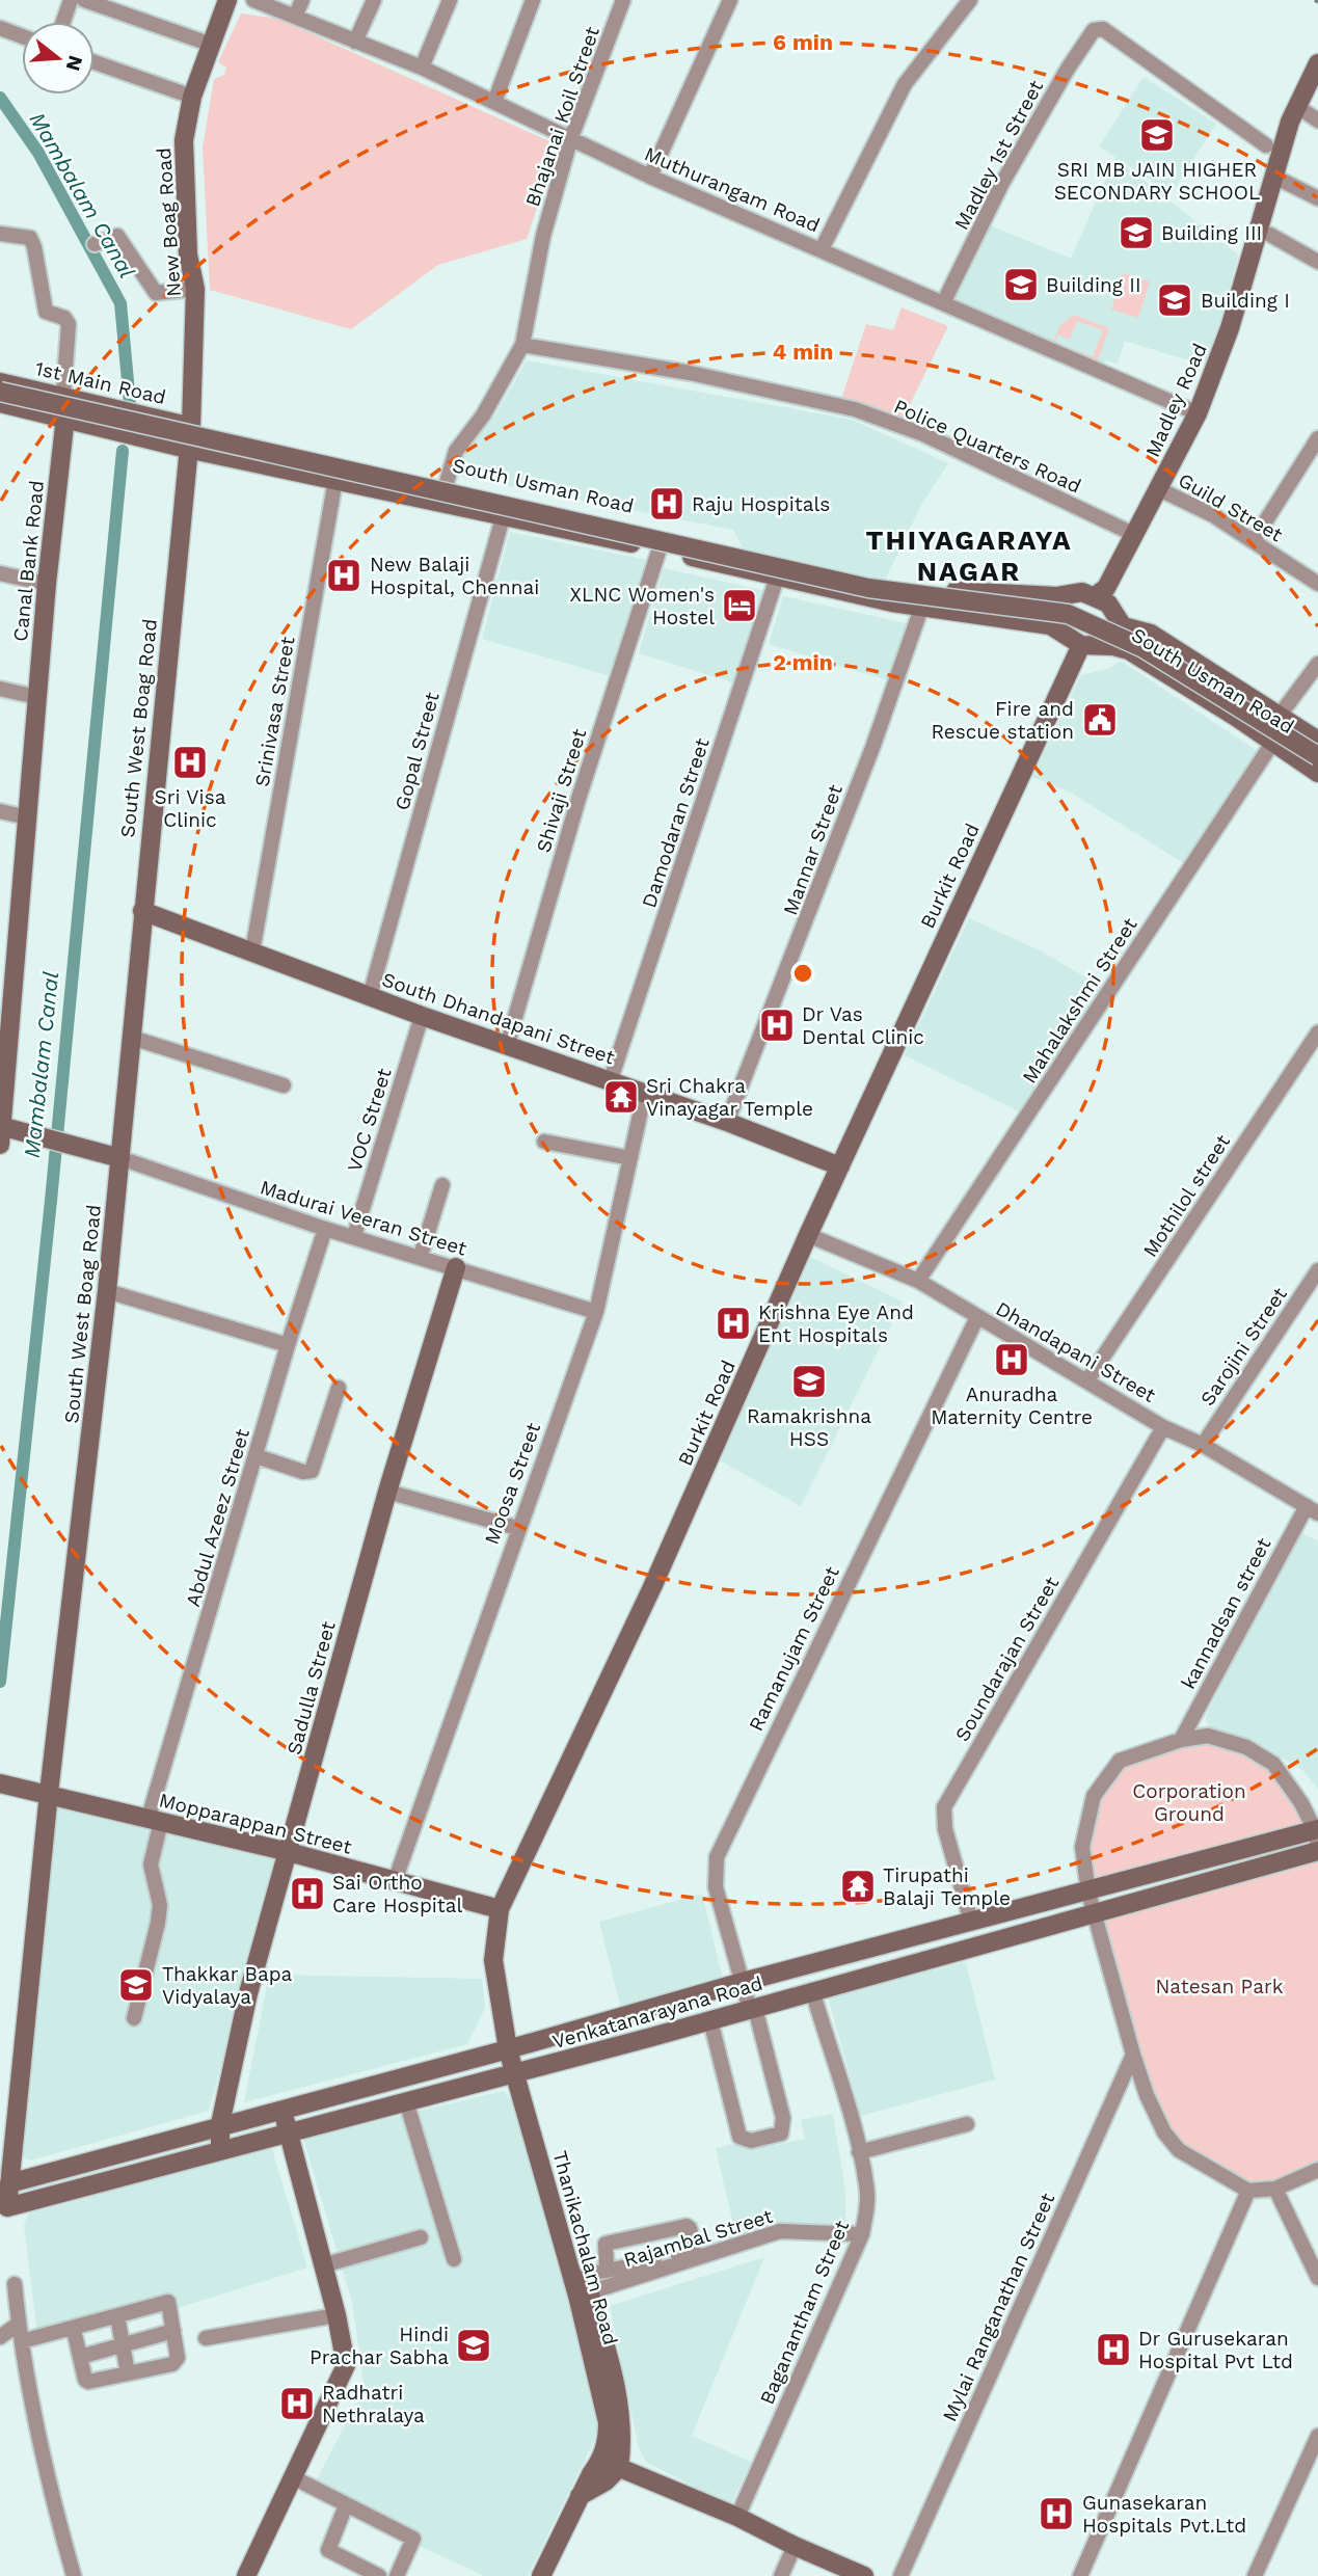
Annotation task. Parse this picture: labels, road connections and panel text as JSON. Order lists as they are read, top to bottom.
{
  "streets": {
    "main road": [
      "New Boag Road",
      "1st Main Road",
      "Madley Road",
      "South Usman Road",
      "Canal Bank Road",
      "South West Boag Road",
      "Burkit Road",
      "South Dhandapani Street",
      "Sadulla Street",
      "Mopparappan Street",
      "Venkatanarayana Road",
      "Thanikachalam Road"
    ],
    "street": [
      "Bhajanai Koil Street",
      "Madley 1st Street",
      "Muthurangam Road",
      "Police Quarters Road",
      "Guild Street",
      "Srinivasa Street",
      "Gopal Street",
      "Shivaji Street",
      "Damodaran Street",
      "Mannar Street",
      "Mahalakshmi Street",
      "VOC Street",
      "Mothilol street",
      "Madurai Veeran Street",
      "Sarojini Street",
      "Dhandapani Street",
      "Moosa Street",
      "Abdul Azeez Street",
      "kannadsan street",
      "Ramanujam Street",
      "Soundarajan Street",
      "Rajambal Street",
      "Mylai Ranganathan Street",
      "Baganantham Street"
    ]
  },
  "crossings": [
    ["Bhajanai Koil Street", "Muthurangam Road"],
    ["Bhajanai Koil Street", "Police Quarters Road"],
    ["Bhajanai Koil Street", "South Usman Road"],
    ["Madley 1st Street", "Muthurangam Road"],
    ["Muthurangam Road", "Madley Road"],
    ["New Boag Road", "1st Main Road"],
    ["New Boag Road", "South Usman Road"],
    ["New Boag Road", "South West Boag Road"],
    ["1st Main Road", "South Usman Road"],
    ["Madley Road", "Police Quarters Road"],
    ["Madley Road", "South Usman Road"],
    ["Madley Road", "Guild Street"],
    ["Madley Road", "Burkit Road"],
    ["South Usman Road", "Canal Bank Road"],
    ["South Usman Road", "Srinivasa Street"],
    ["South Usman Road", "South West Boag Road"],
    ["South Usman Road", "Gopal Street"],
    ["South Usman Road", "Shivaji Street"],
    ["South Usman Road", "Damodaran Street"],
    ["South Usman Road", "Mannar Street"],
    ["South Usman Road", "Burkit Road"],
    ["South Usman Road", "Mahalakshmi Street"],
    ["Srinivasa Street", "South Dhandapani Street"],
    ["South West Boag Road", "South Dhandapani Street"],
    ["South West Boag Road", "Madurai Veeran Street"],
    ["South West Boag Road", "Mopparappan Street"],
    ["South West Boag Road", "Venkatanarayana Road"],
    ["Gopal Street", "South Dhandapani Street"],
    ["Shivaji Street", "South Dhandapani Street"],
    ["Damodaran Street", "South Dhandapani Street"],
    ["Mannar Street", "South Dhandapani Street"],
    ["Burkit Road", "South Dhandapani Street"],
    ["Burkit Road", "Dhandapani Street"],
    ["Burkit Road", "Mopparappan Street"],
    ["Burkit Road", "Venkatanarayana Road"],
    ["Burkit Road", "Thanikachalam Road"],
    ["Mahalakshmi Street", "Dhandapani Street"],
    ["South Dhandapani Street", "VOC Street"],
    ["South Dhandapani Street", "Moosa Street"],
    ["VOC Street", "Madurai Veeran Street"],
    ["Mothilol street", "Dhandapani Street"],
    ["Madurai Veeran Street", "Moosa Street"],
    ["Madurai Veeran Street", "Abdul Azeez Street"],
    ["Madurai Veeran Street", "Sadulla Street"],
    ["Sarojini Street", "Dhandapani Street"],
    ["Dhandapani Street", "kannadsan street"],
    ["Dhandapani Street", "Ramanujam Street"],
    ["Dhandapani Street", "Soundarajan Street"],
    ["Moosa Street", "Mopparappan Street"],
    ["Abdul Azeez Street", "Mopparappan Street"],
    ["Ramanujam Street", "Venkatanarayana Road"],
    ["Soundarajan Street", "Venkatanarayana Road"],
    ["Sadulla Street", "Mopparappan Street"],
    ["Sadulla Street", "Venkatanarayana Road"],
    ["Venkatanarayana Road", "Thanikachalam Road"],
    ["Venkatanarayana Road", "Baganantham Street"],
    ["Rajambal Street", "Baganantham Street"]
  ],
  "districts": ["THIYAGARAYA NAGAR"],
  "water": ["Mambalam Canal"],
  "parks": ["Corporation Ground", "Natesan Park"],
  "places": {
    "school or university": [
      "SRI MB JAIN HIGHER SECONDARY SCHOOL",
      "Building III",
      "Building II",
      "Building I",
      "Ramakrishna HSS",
      "Thakkar Bapa Vidyalaya",
      "Hindi Prachar Sabha"
    ],
    "hospital": [
      "Raju Hospitals",
      "New Balaji Hospital, Chennai",
      "Sri Visa Clinic",
      "Dr Vas Dental Clinic",
      "Krishna Eye And Ent Hospitals",
      "Anuradha Maternity Centre",
      "Sai Ortho Care Hospital",
      "Dr Gurusekaran Hospital Pvt Ltd",
      "Radhatri Nethralaya",
      "Gunasekaran Hospitals Pvt.Ltd"
    ],
    "hotel": ["XLNC Women's Hostel"],
    "public building": ["Fire and Rescue station"],
    "temple": ["Sri Chakra Vinayagar Temple", "Tirupathi Balaji Temple"]
  },
  "north": "right",
  "rings": ["6 min", "4 min", "2 min"]
}
